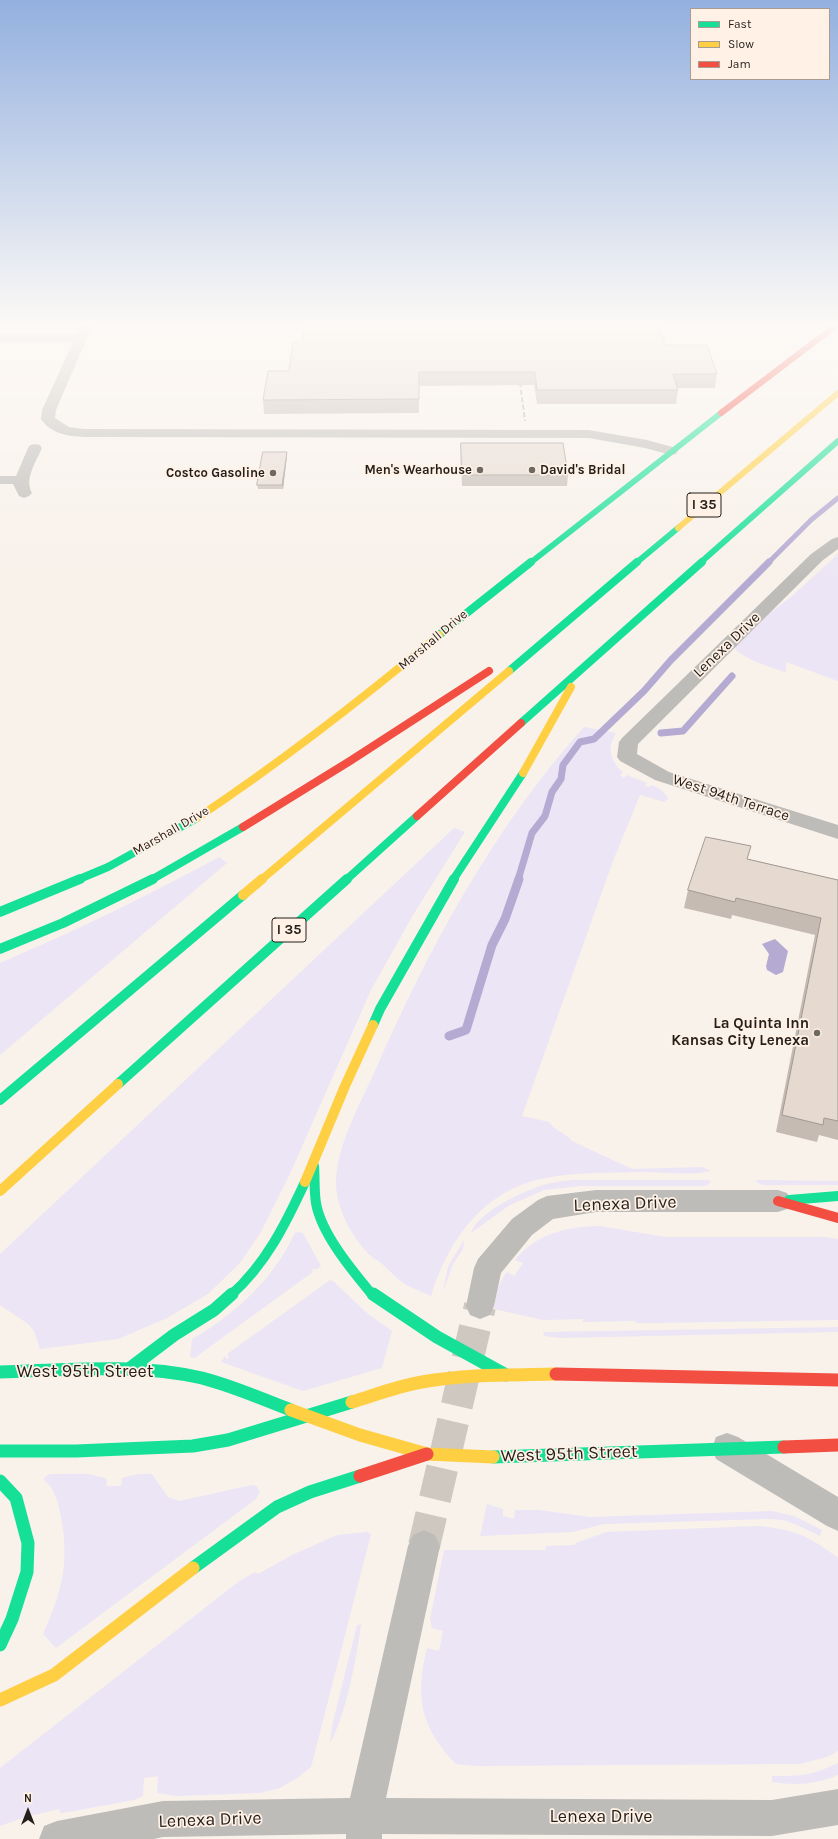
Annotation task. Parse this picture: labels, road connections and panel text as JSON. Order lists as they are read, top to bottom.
{
  "streets": {
    "main road": ["I 35", "Marshall Drive", "West 95th Street"],
    "street": ["Lenexa Drive", "West 94th Terrace"]
  },
  "crossings": [
    ["Lenexa Drive", "West 94th Terrace"]
  ],
  "places": [
    "Men's Wearhouse",
    "David's Bridal",
    "Costco Gasoline",
    "La Quinta Inn Kansas City Lenexa"
  ],
  "legend": ["Fast", "Slow", "Jam"],
  "north": "top"
}
